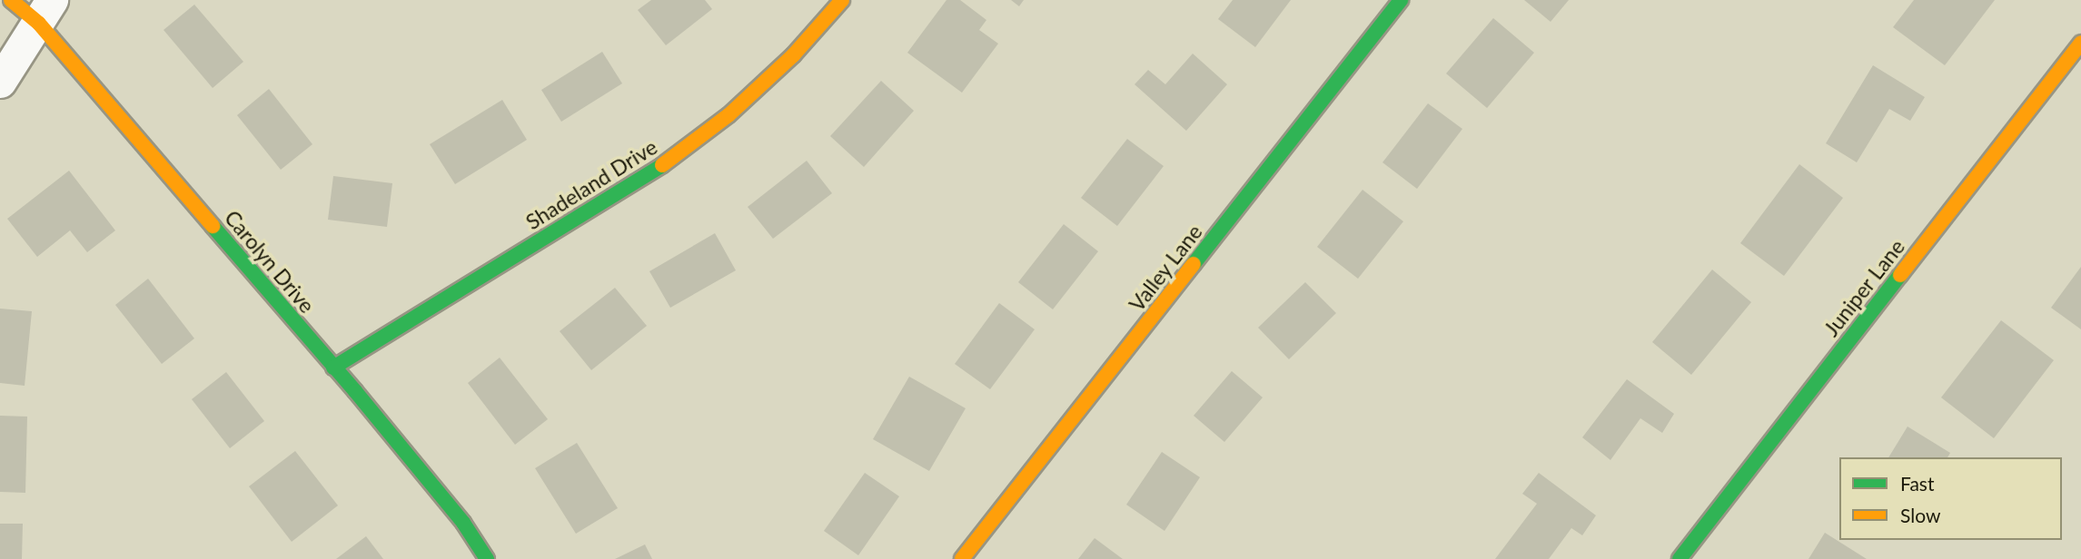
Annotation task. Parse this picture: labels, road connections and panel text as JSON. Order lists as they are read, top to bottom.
{
  "streets": {
    "street": [
      "Shadeland Drive",
      "Carolyn Drive",
      "Valley Lane",
      "Juniper Lane"
    ]
  },
  "crossings": [
    ["Shadeland Drive", "Carolyn Drive"]
  ],
  "legend": ["Fast", "Slow"]
}
